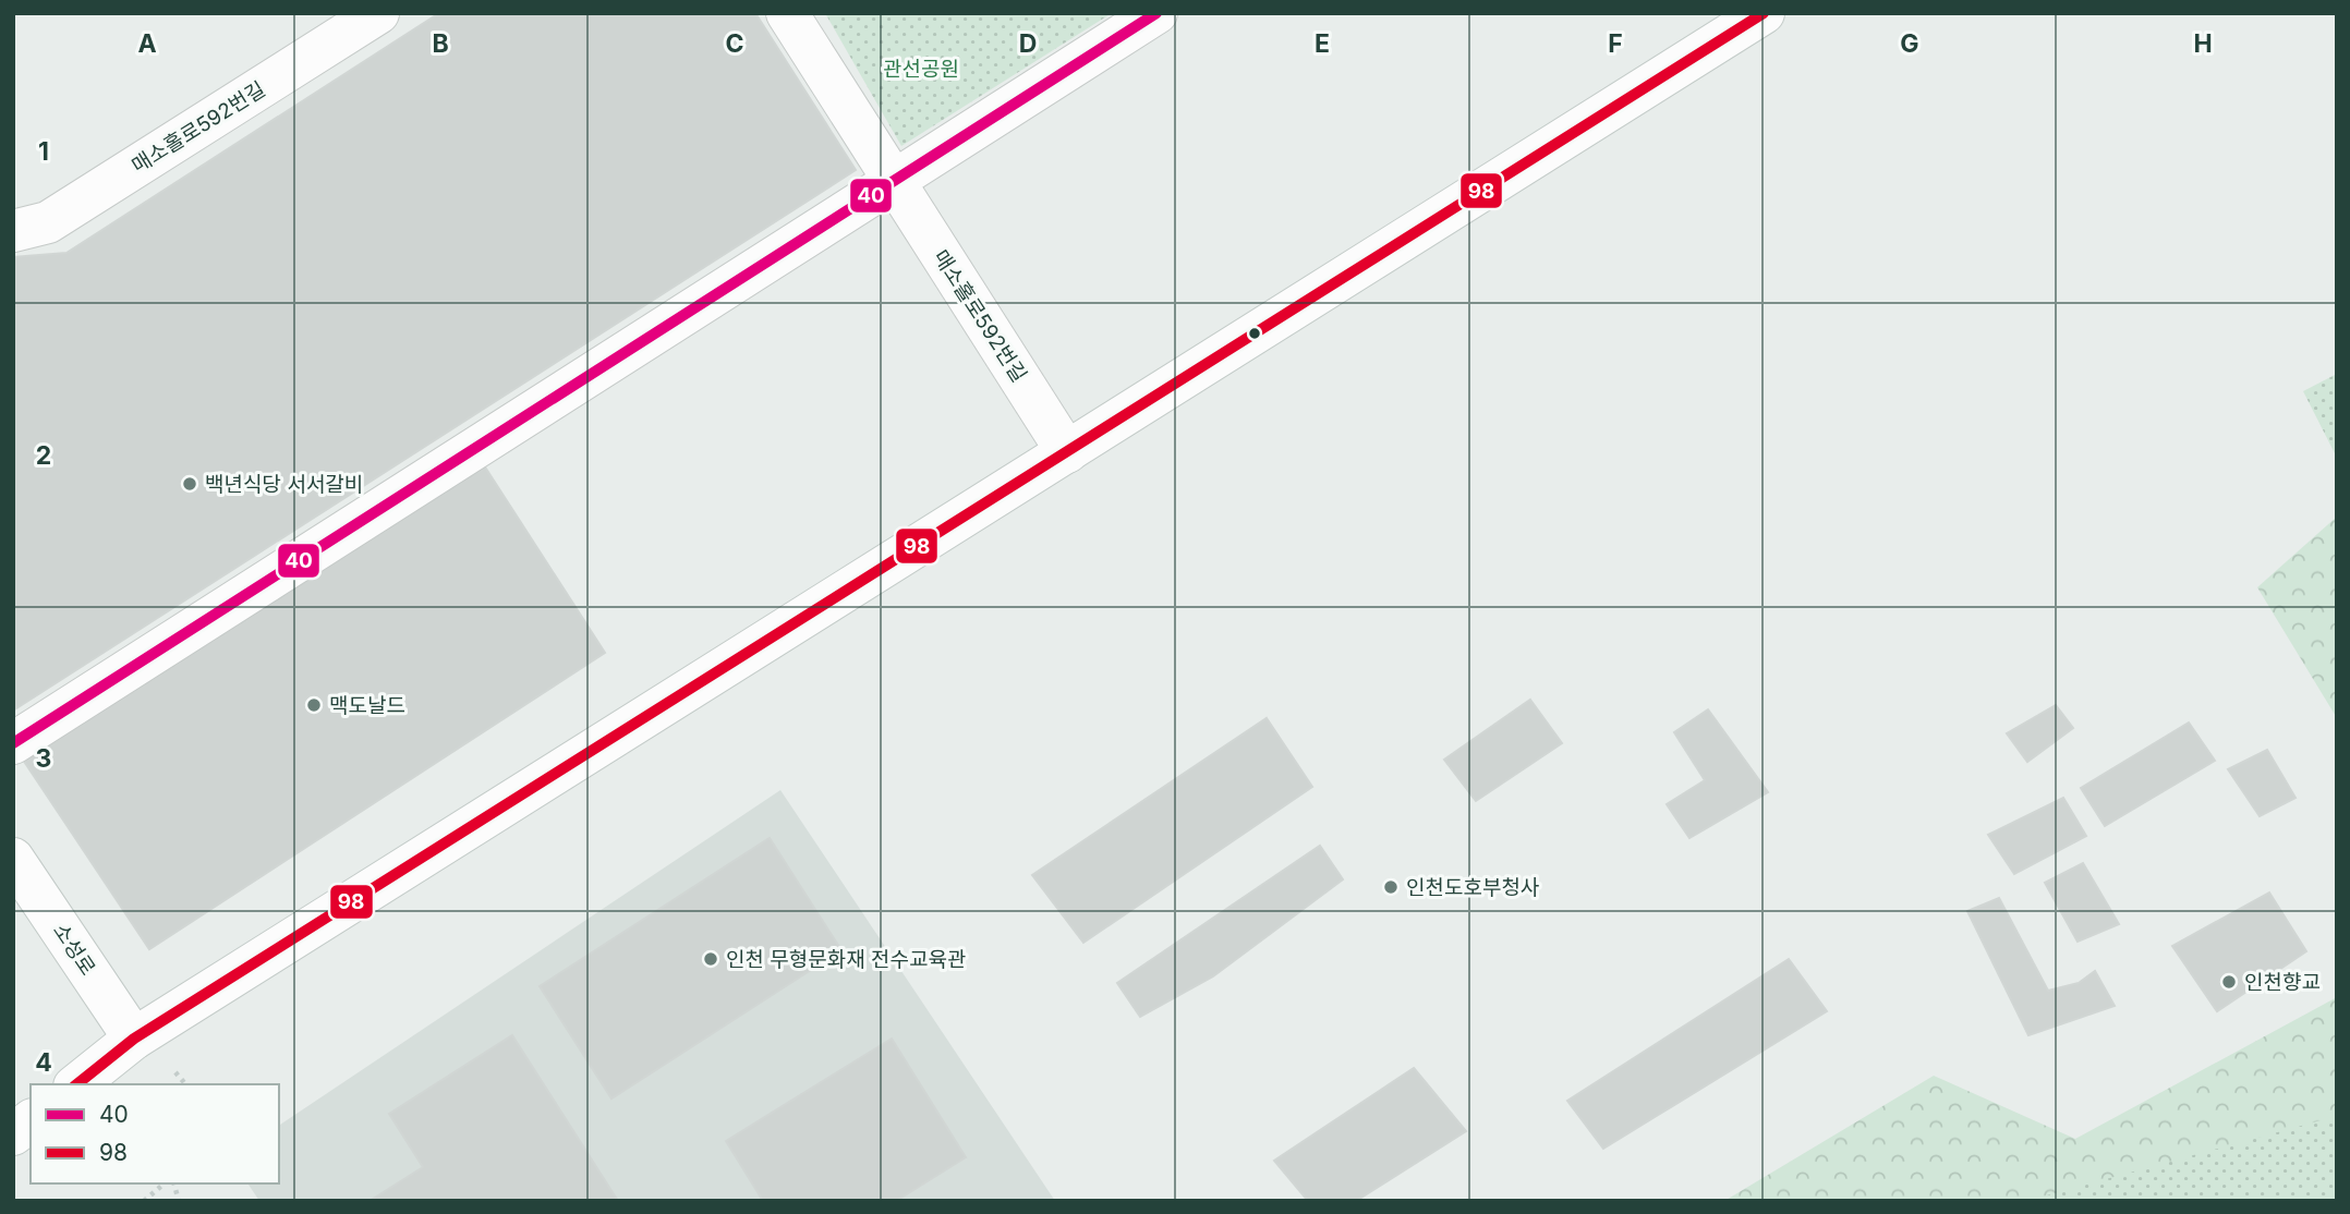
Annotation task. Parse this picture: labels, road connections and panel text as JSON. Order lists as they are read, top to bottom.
{
  "streets": {
    "street": ["매소홀로592번길", "소성로"]
  },
  "parks": ["관선공원"],
  "places": [
    "백년식당 서서갈비",
    "맥도날드",
    "인천도호부청사",
    "인천 무형문화재 전수교육관",
    "인천향교"
  ],
  "lines": ["transit line 40", "transit line 98"],
  "legend": ["40", "98"],
  "grid": {
    "columns": [
      "A",
      "B",
      "C",
      "D",
      "E",
      "F",
      "G",
      "H"
    ],
    "rows": [
      "1",
      "2",
      "3",
      "4"
    ]
  }
}
